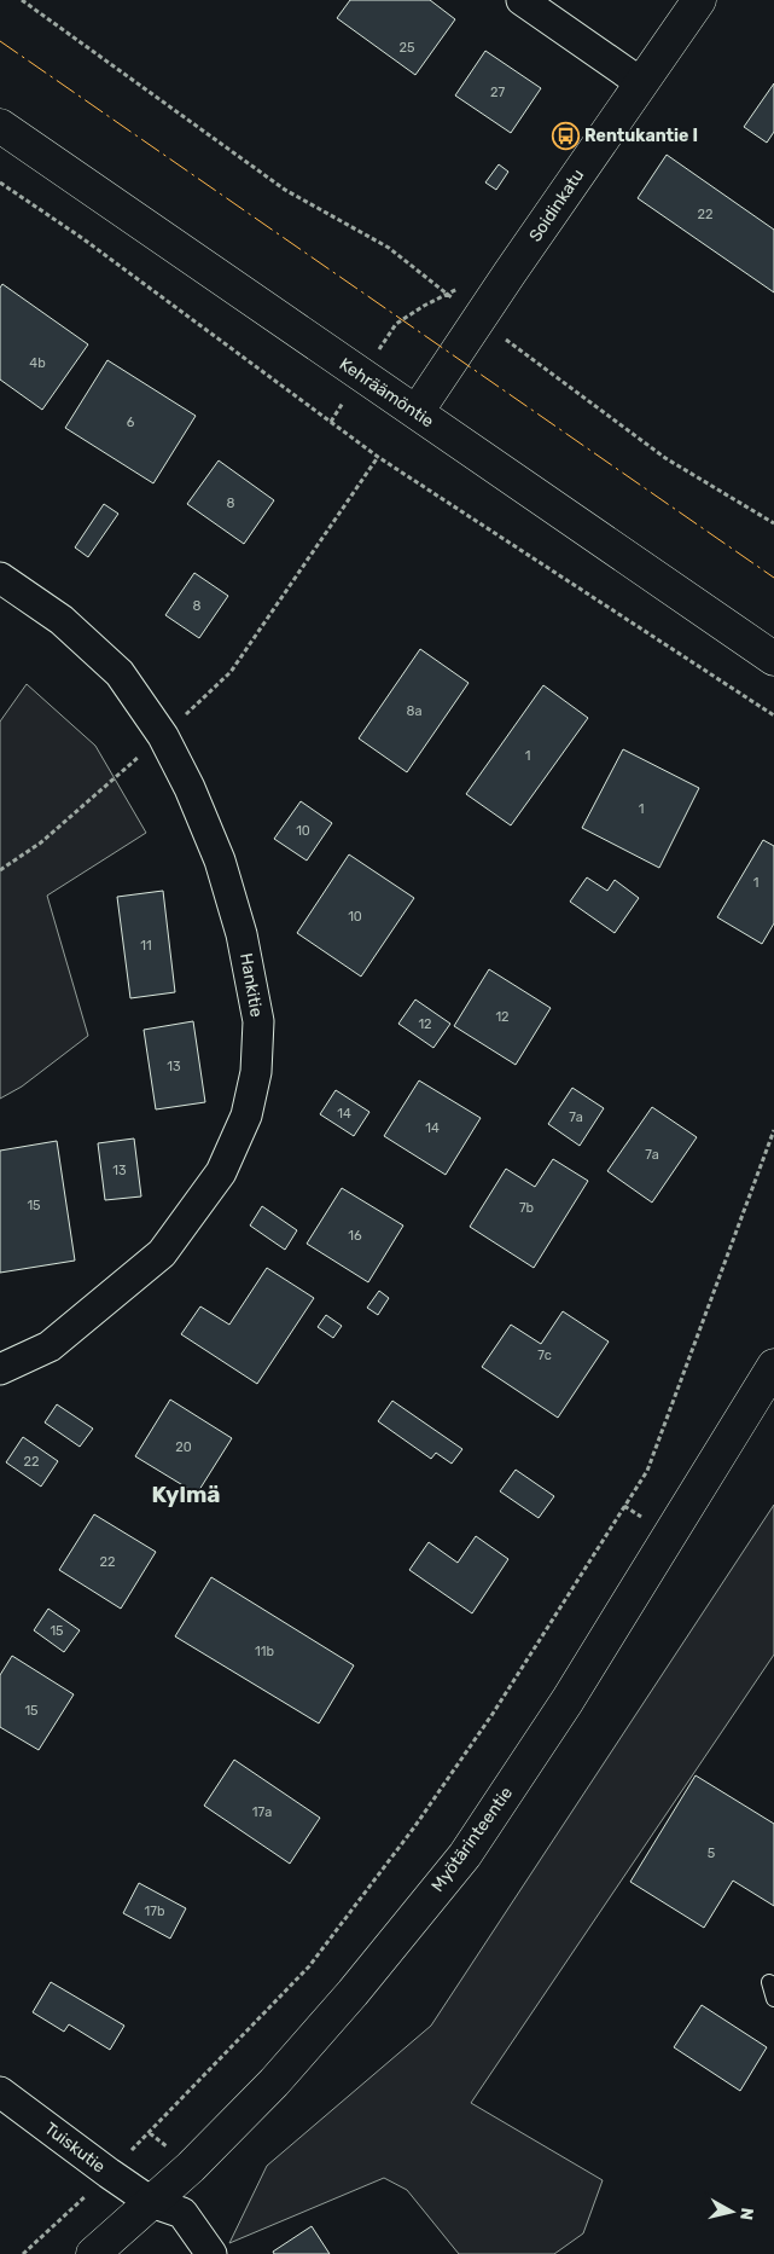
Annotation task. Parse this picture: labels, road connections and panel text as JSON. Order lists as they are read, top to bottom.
{
  "streets": {
    "street": [
      "Soidinkatu",
      "Kehräämöntie",
      "Hankitie",
      "Myötärinteentie",
      "Tuiskutie"
    ]
  },
  "crossings": [
    ["Soidinkatu", "Kehräämöntie"],
    ["Myötärinteentie", "Tuiskutie"]
  ],
  "districts": ["Kylmä"],
  "places": {
    "bus stop": ["Rentukantie I"]
  },
  "house_numbers": [
    "25",
    "27",
    "22",
    "4b",
    "6",
    "8",
    "8",
    "8a",
    "1",
    "1",
    "10",
    "1",
    "10",
    "11",
    "12",
    "12",
    "13",
    "14",
    "7a",
    "14",
    "7a",
    "13",
    "15",
    "7b",
    "16",
    "7c",
    "20",
    "22",
    "22",
    "15",
    "11b",
    "15",
    "17a",
    "5",
    "17b"
  ],
  "north": "right"
}
